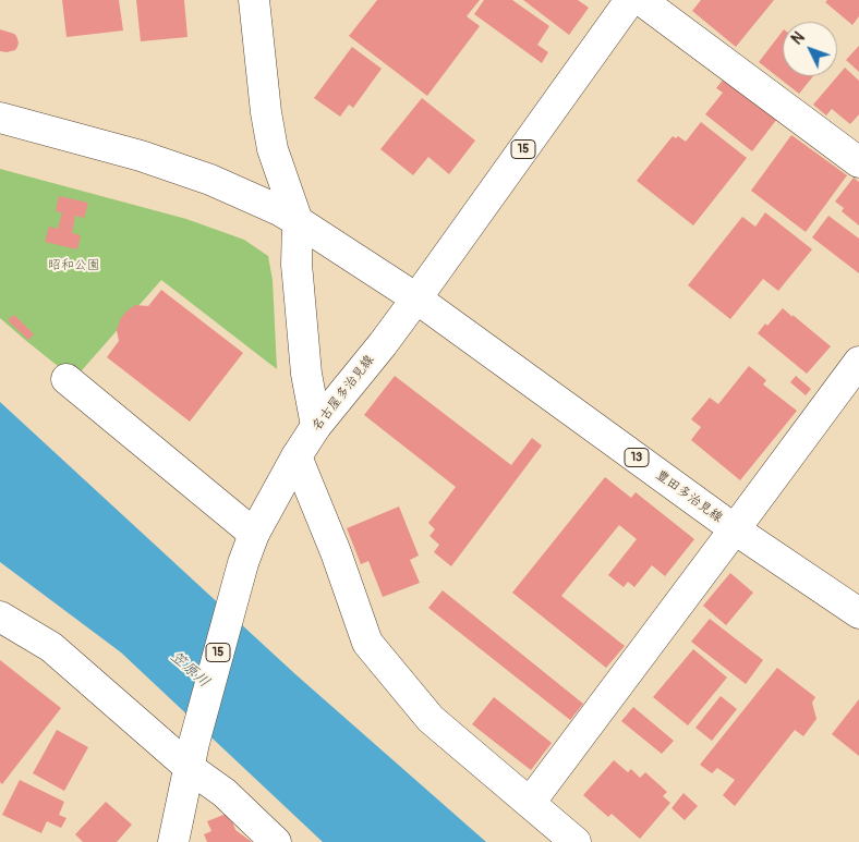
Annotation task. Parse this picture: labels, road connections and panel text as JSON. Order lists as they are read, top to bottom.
{
  "streets": {
    "street": [
      "15",
      "名古屋多治見線",
      "13",
      "豊田多治見線"
    ]
  },
  "crossings": [
    ["名古屋多治見線", "豊田多治見線"]
  ],
  "water": ["笠原川"],
  "parks": ["昭和公園"],
  "north": "top left"
}
